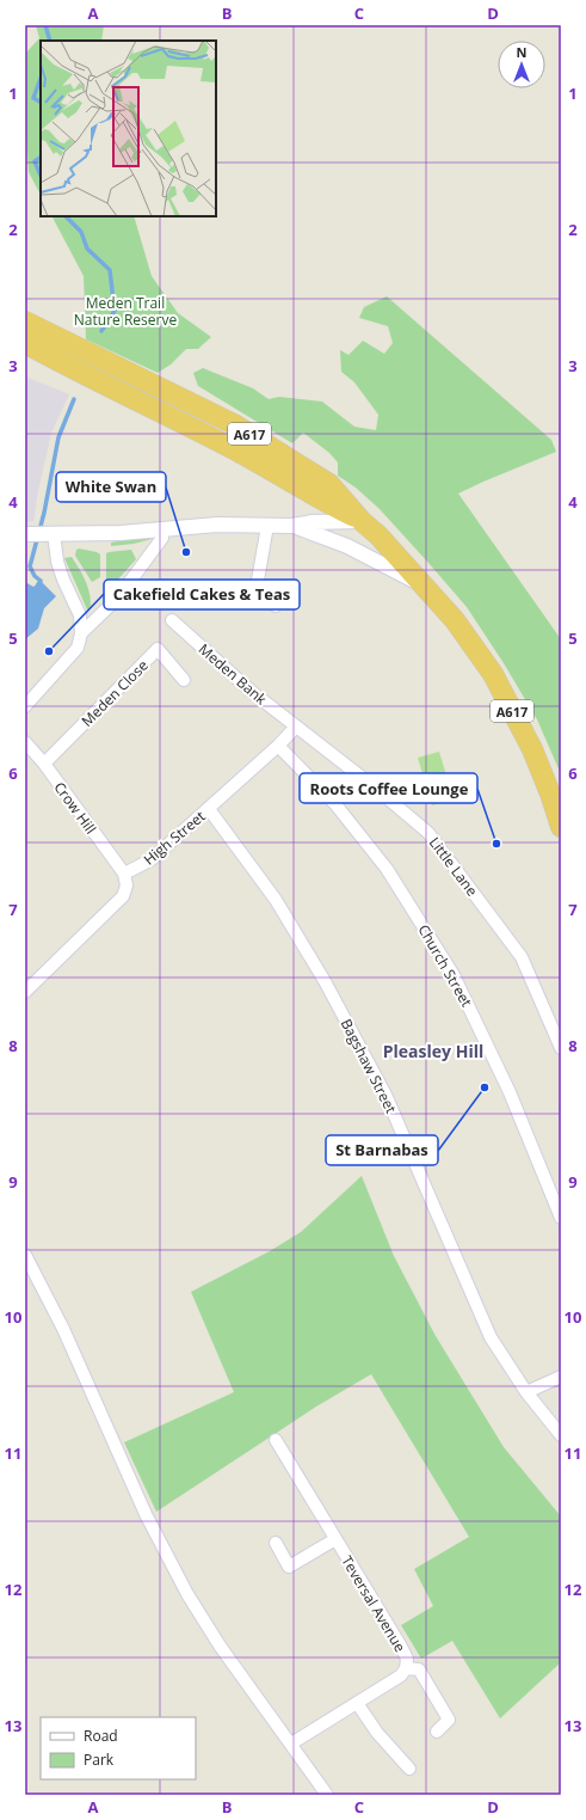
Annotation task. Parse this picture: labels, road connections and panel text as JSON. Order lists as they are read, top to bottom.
{
  "streets": {
    "highway": ["A617"],
    "street": [
      "Meden Bank",
      "Meden Close",
      "Crow Hill",
      "High Street",
      "Little Lane",
      "Church Street",
      "Bagshaw Street",
      "Teversal Avenue"
    ]
  },
  "crossings": [
    ["Meden Bank", "High Street"],
    ["Meden Bank", "Little Lane"],
    ["Meden Close", "Crow Hill"],
    ["Crow Hill", "High Street"],
    ["High Street", "Little Lane"],
    ["High Street", "Church Street"],
    ["High Street", "Bagshaw Street"]
  ],
  "districts": ["Pleasley Hill"],
  "parks": ["Meden Trail Nature Reserve"],
  "places": [
    "White Swan",
    "Cakefield Cakes & Teas",
    "Roots Coffee Lounge",
    "St Barnabas"
  ],
  "legend": ["Road", "Park"],
  "north": "top",
  "grid": {
    "columns": [
      "A",
      "B",
      "C",
      "D"
    ],
    "rows": [
      "1",
      "2",
      "3",
      "4",
      "5",
      "6",
      "7",
      "8",
      "9",
      "10",
      "11",
      "12",
      "13"
    ]
  }
}
